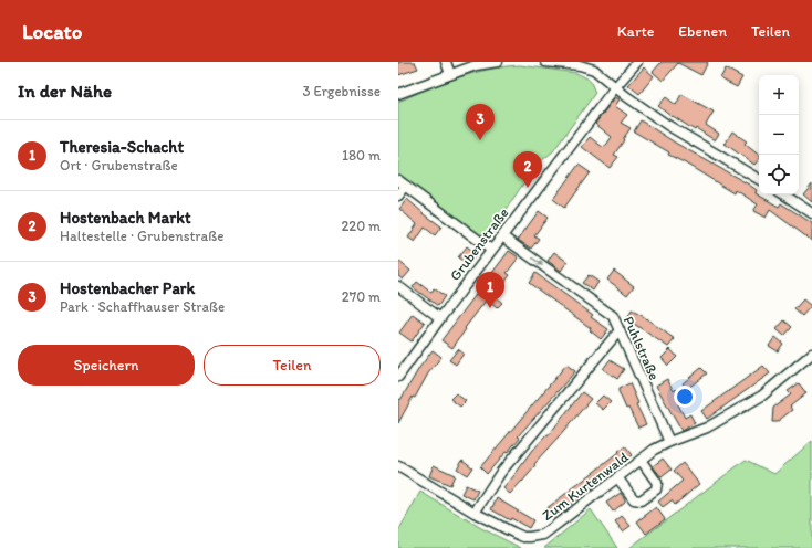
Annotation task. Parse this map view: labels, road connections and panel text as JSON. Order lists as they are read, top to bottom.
{
  "streets": {
    "street": ["Grubenstraße", "Puhlstraße", "Zum Kurtenwald"]
  },
  "crossings": [
    ["Grubenstraße", "Puhlstraße"],
    ["Puhlstraße", "Zum Kurtenwald"]
  ],
  "one_way": ["Puhlstraße"],
  "page": {
    "header": "Locato",
    "nav": ["Karte", "Ebenen", "Teilen"],
    "heading": ["In der Nähe", "3 Ergebnisse"],
    "map_buttons": ["+", "−"],
    "pins": ["3", "2", "1"],
    "list": [
      {
        "mark": "1",
        "name": "Theresia-Schacht",
        "note": "Ort · Grubenstraße",
        "value": "180 m"
      },
      {
        "mark": "2",
        "name": "Hostenbach Markt",
        "note": "Haltestelle · Grubenstraße",
        "value": "220 m"
      },
      {
        "mark": "3",
        "name": "Hostenbacher Park",
        "note": "Park · Schaffhauser Straße",
        "value": "270 m"
      }
    ],
    "buttons": ["Speichern", "Teilen"]
  }
}
